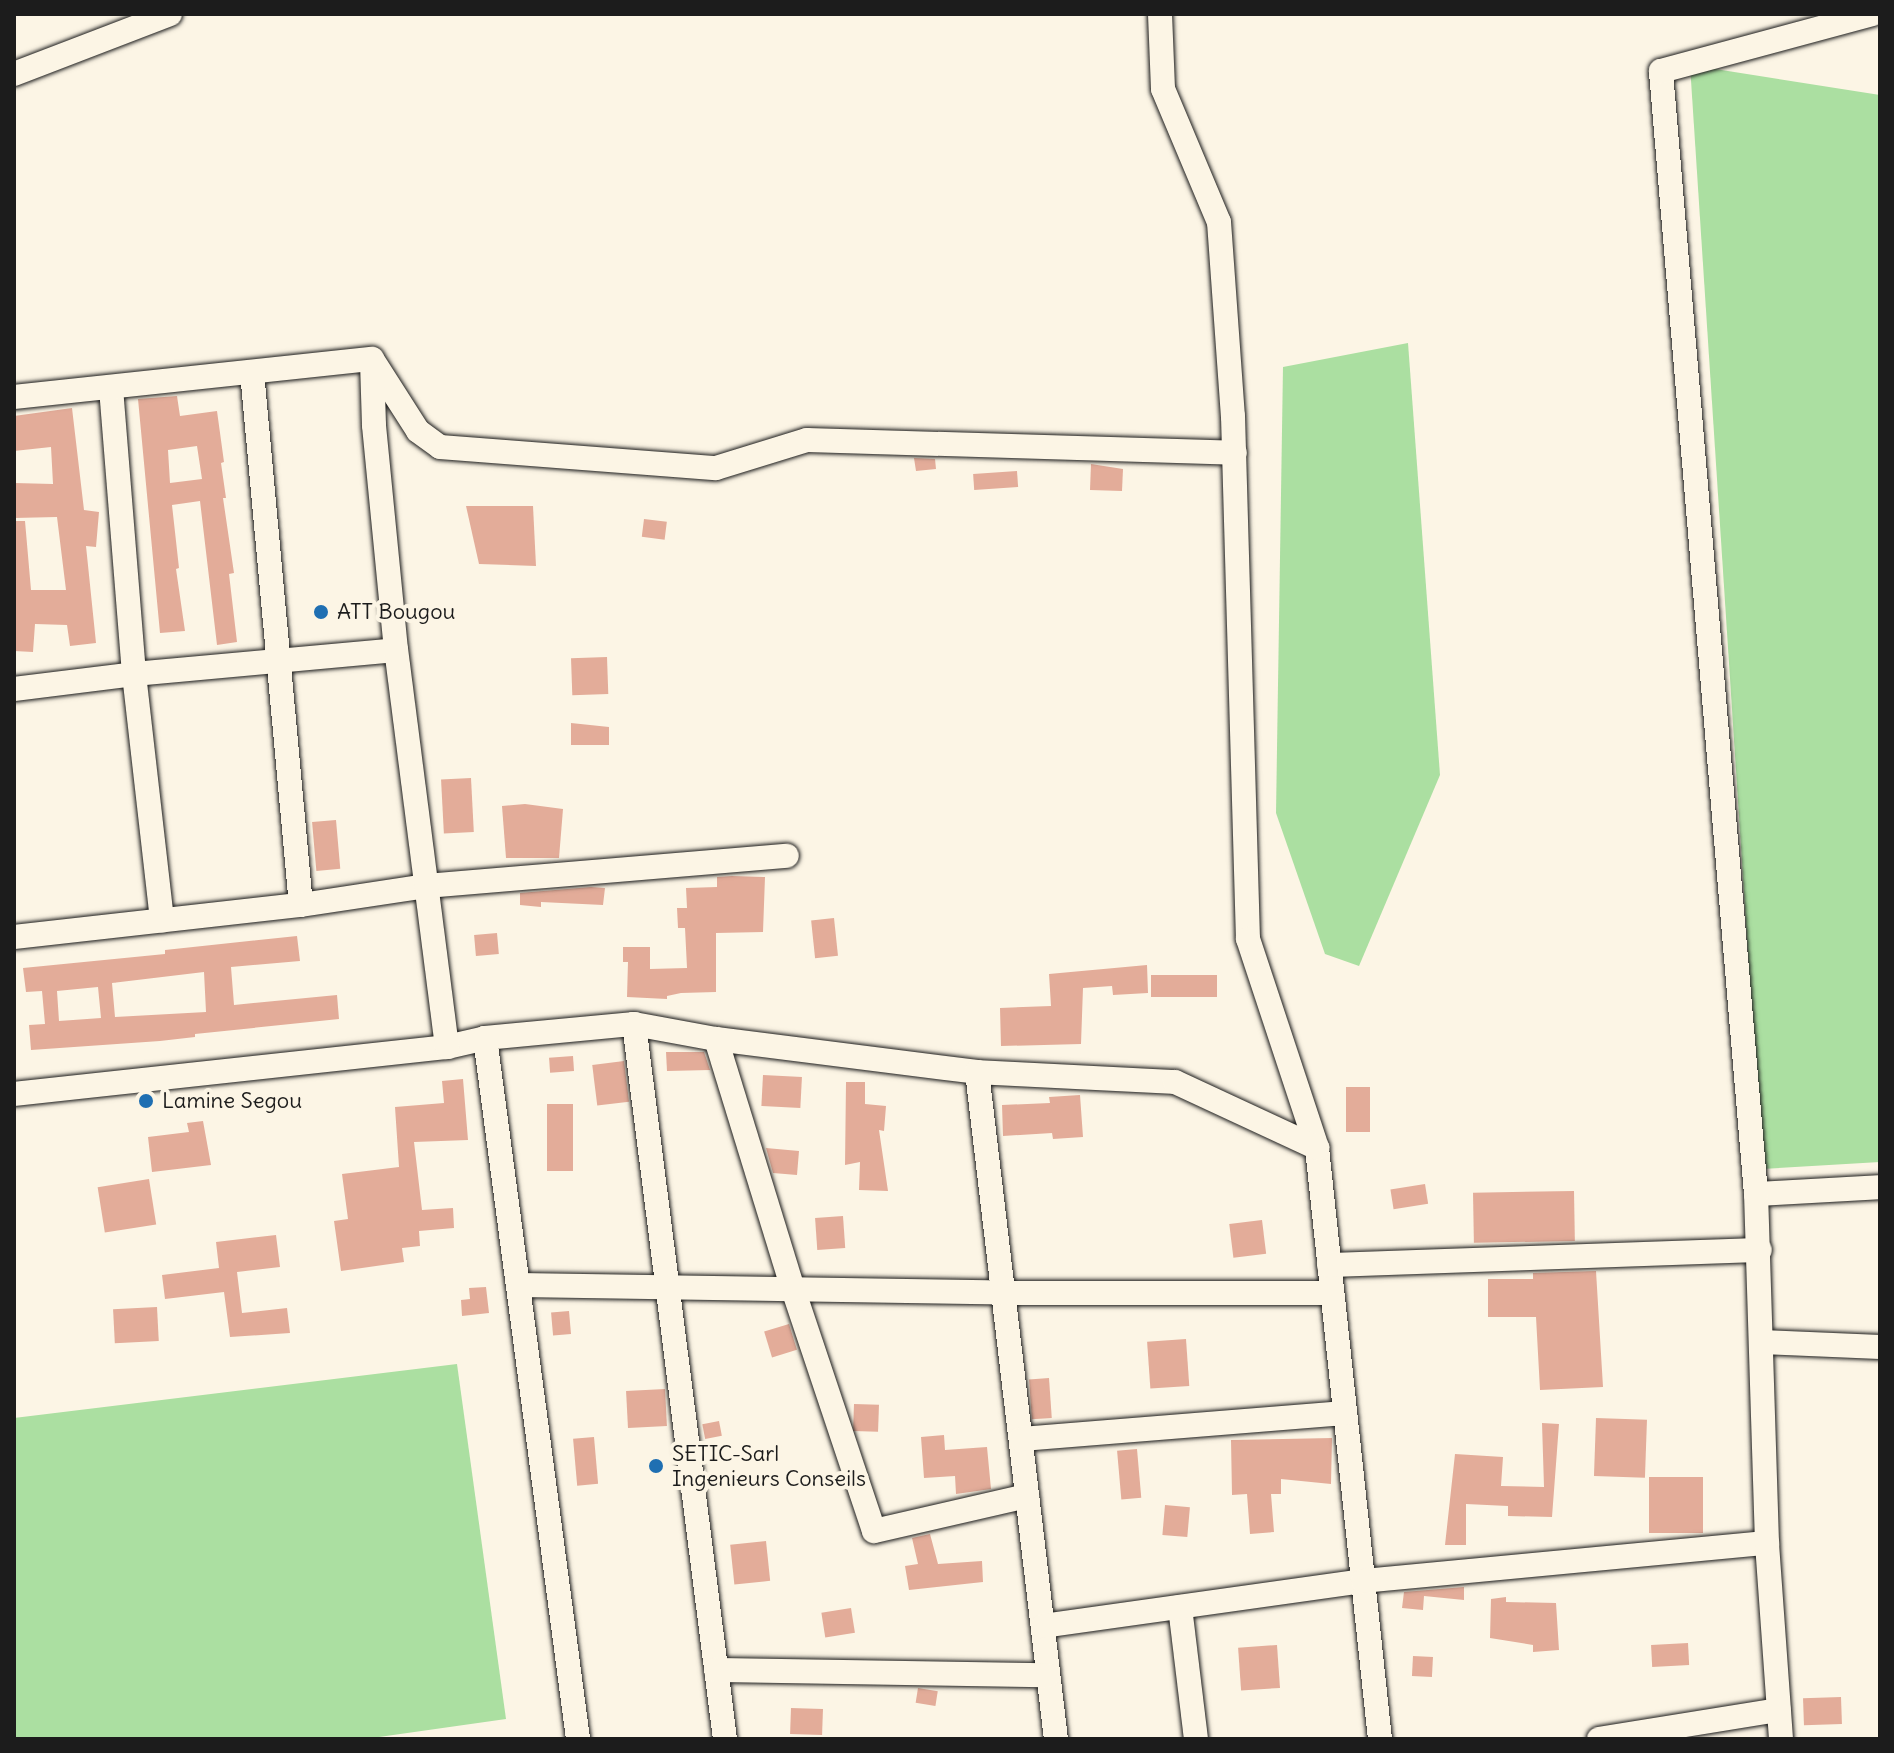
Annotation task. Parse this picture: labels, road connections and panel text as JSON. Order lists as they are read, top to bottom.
{
  "places": ["ATT Bougou", "Lamine Segou", "SETIC-Sarl Ingenieurs Conseils"]
}
